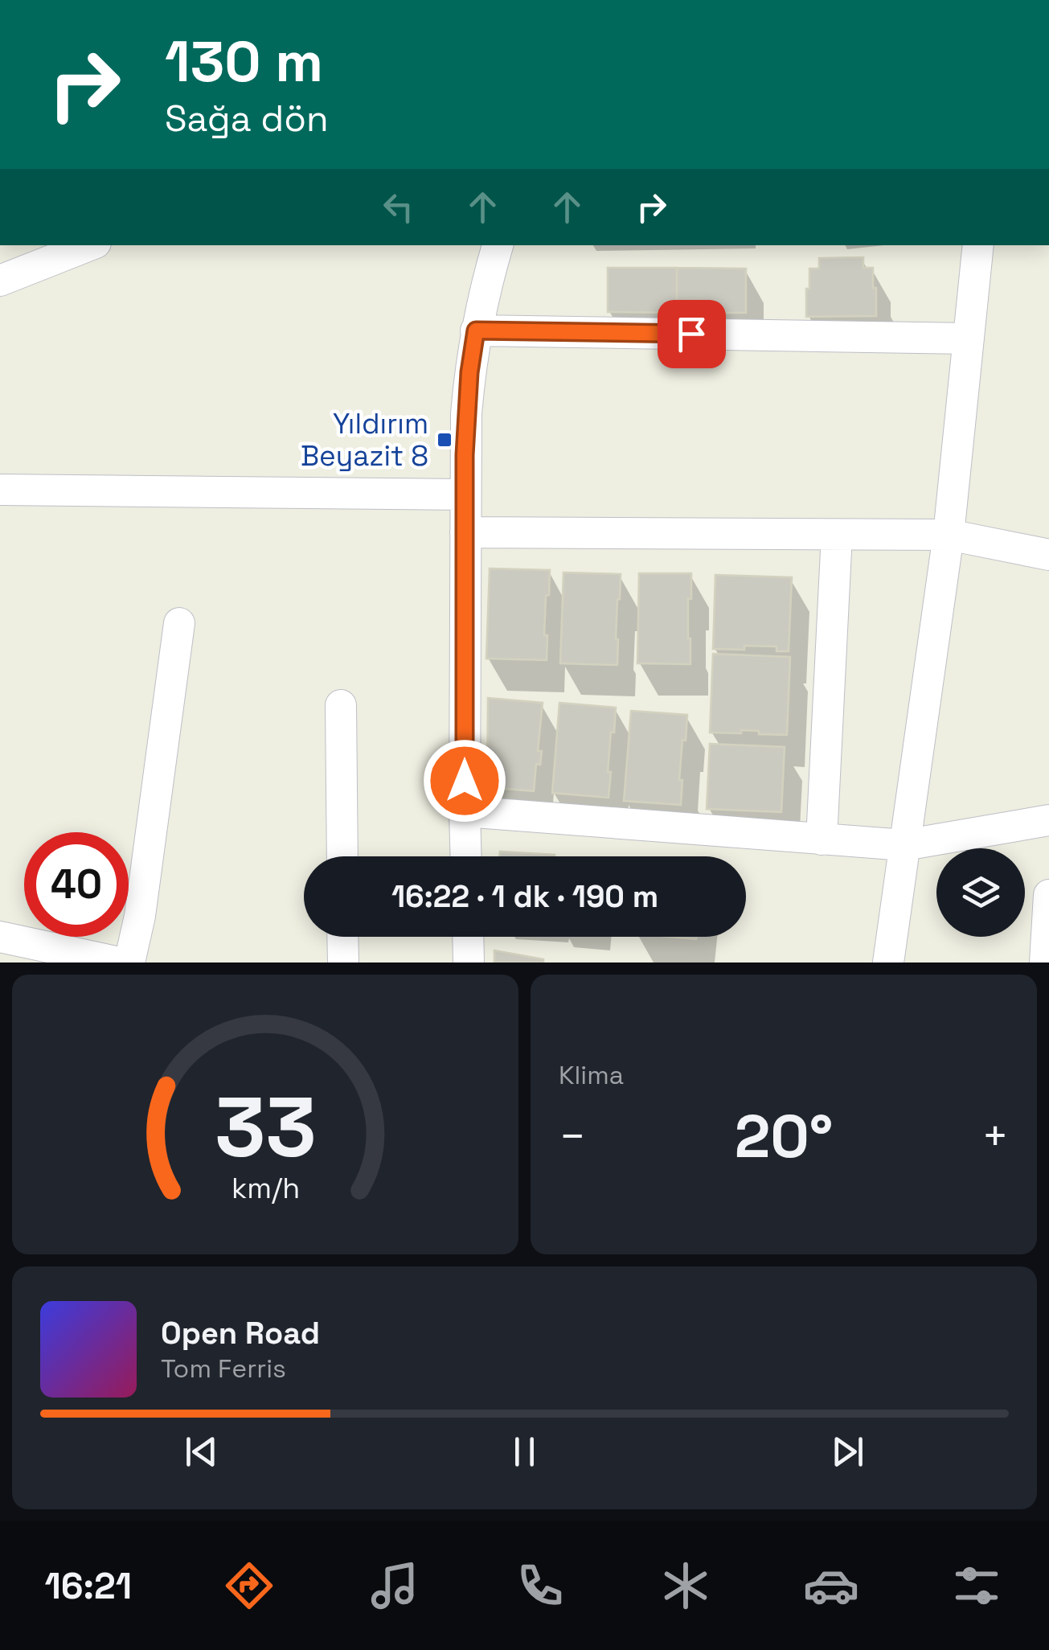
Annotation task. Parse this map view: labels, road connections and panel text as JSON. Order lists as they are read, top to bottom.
{
  "places": {
    "transit": ["Yıldırım Beyazit 8"]
  },
  "page": {
    "turn": ["130 m", "Sağa dön"],
    "limit": "40",
    "trip": "16:22 · 1 dk · 190 m",
    "tile": "Klima",
    "heat": ["−", "20°", "+"],
    "song": ["Open Road", "Tom Ferris"],
    "tabs": "16:21",
    "gauge": ["33", "km/h"]
  }
}
